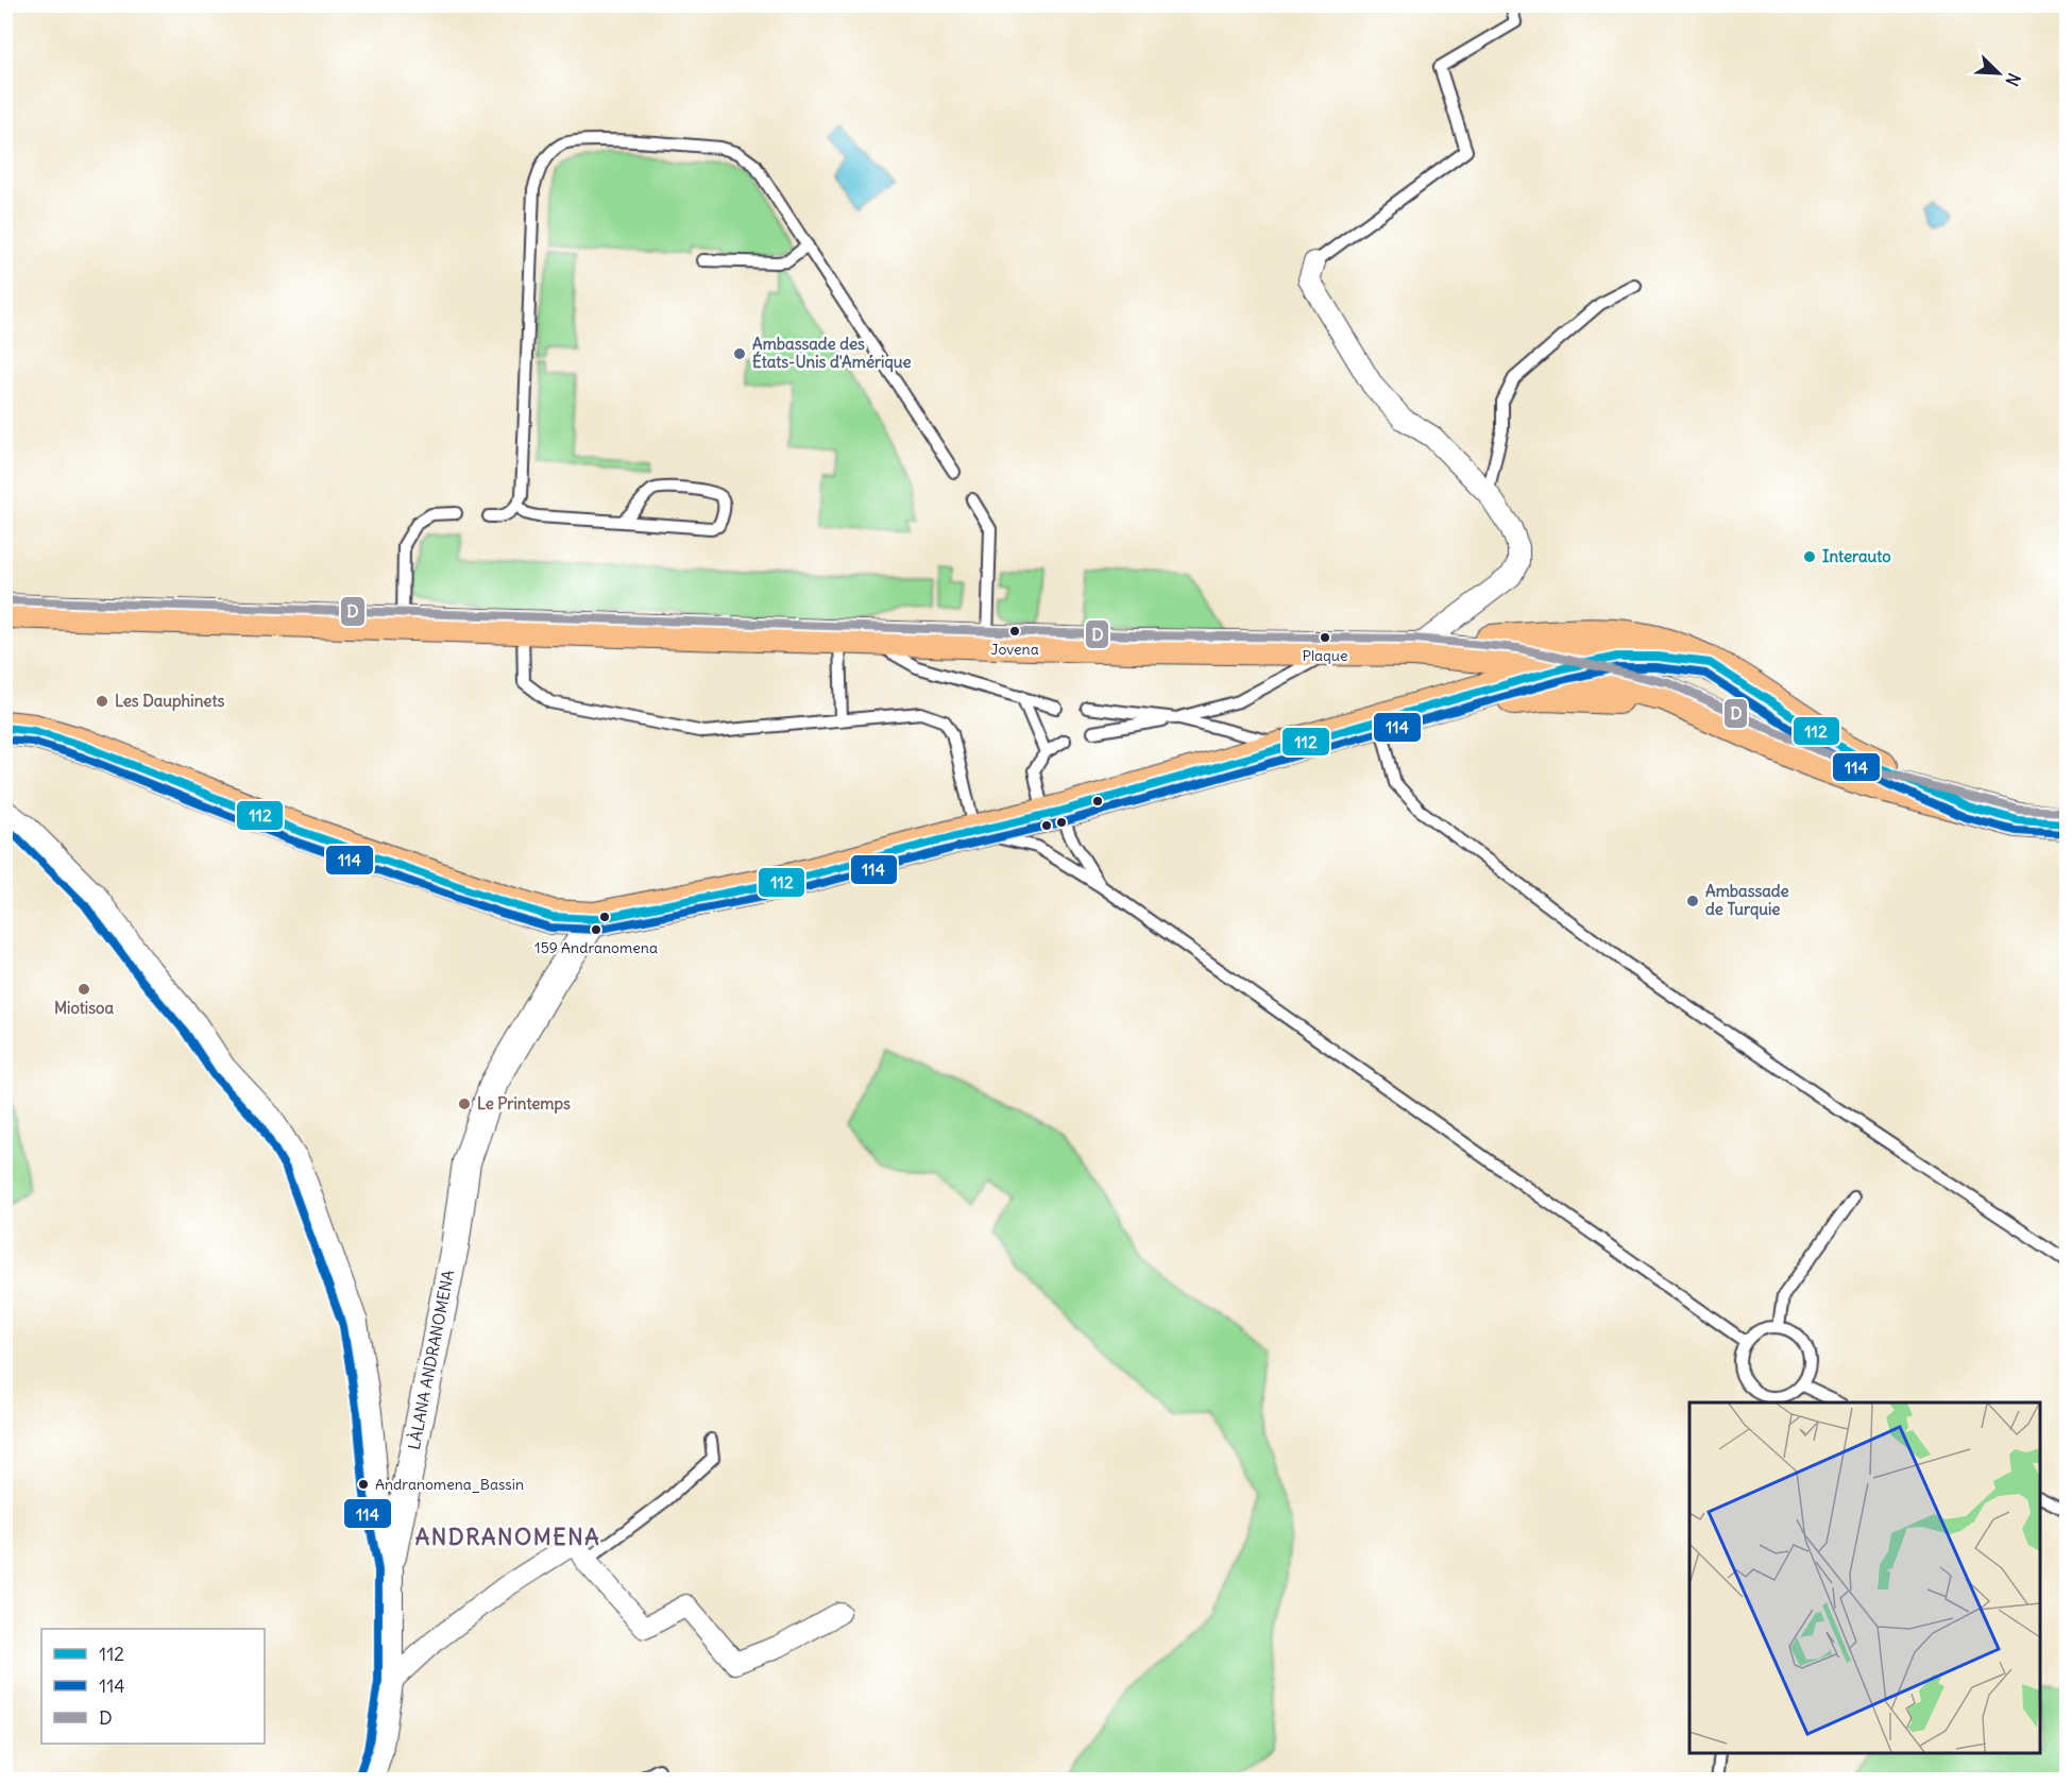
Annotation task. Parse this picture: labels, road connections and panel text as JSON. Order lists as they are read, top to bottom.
{
  "streets": {
    "street": ["LÀLANA ANDRANOMENA"]
  },
  "districts": ["ANDRANOMENA"],
  "places": [
    "Ambassade des États-Unis d'Amérique",
    "Interauto",
    "Jovena",
    "Plaque",
    "Les Dauphinets",
    "Ambassade de Turquie",
    "159 Andranomena",
    "Miotisoa",
    "Le Printemps",
    "Andranomena_Bassin"
  ],
  "lines": ["transit line D", "transit line 112", "transit line 114"],
  "legend": ["112", "114", "D"],
  "north": "bottom right"
}
